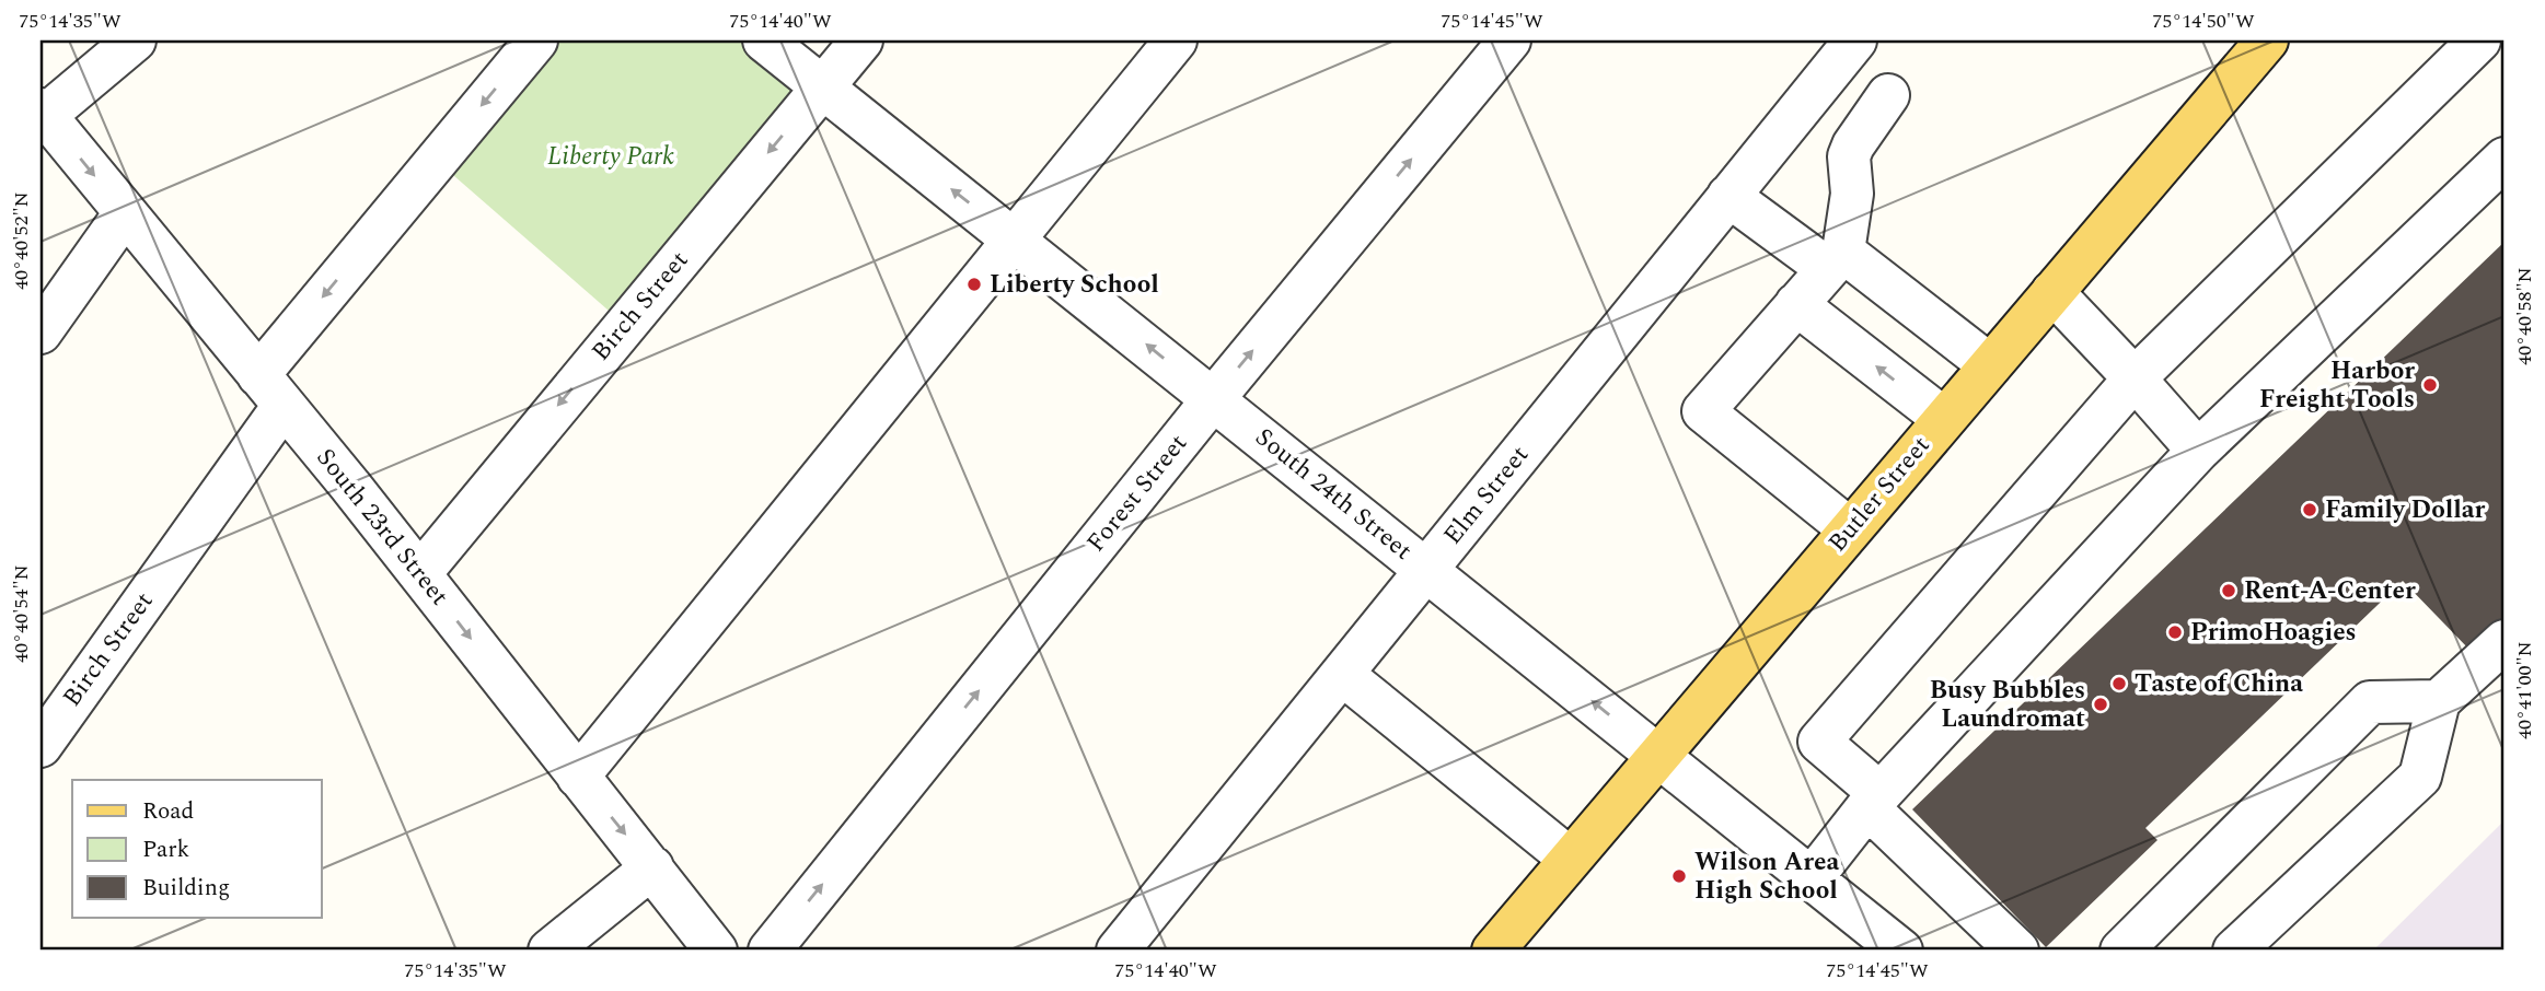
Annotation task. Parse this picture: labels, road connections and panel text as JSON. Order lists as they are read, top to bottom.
{
  "streets": {
    "main road": ["Butler Street"],
    "street": [
      "Birch Street",
      "Forest Street",
      "South 24th Street",
      "Elm Street",
      "South 23rd Street"
    ]
  },
  "crossings": [
    ["Birch Street", "South 24th Street"],
    ["Birch Street", "South 23rd Street"],
    ["Forest Street", "South 24th Street"],
    ["South 24th Street", "Butler Street"],
    ["South 24th Street", "Elm Street"]
  ],
  "one_way": ["South 23rd Street"],
  "parks": ["Liberty Park"],
  "places": [
    "Liberty School",
    "Harbor Freight Tools",
    "Family Dollar",
    "Rent-A-Center",
    "PrimoHoagies",
    "Taste of China",
    "Busy Bubbles Laundromat",
    "Wilson Area High School"
  ],
  "legend": ["Road", "Park", "Building"],
  "coordinates": [
    "75°14'35\"W",
    "75°14'40\"W",
    "75°14'45\"W",
    "75°14'50\"W",
    "40°40'52\"N",
    "40°40'58\"N",
    "40°40'54\"N",
    "40°41'00\"N"
  ]
}
